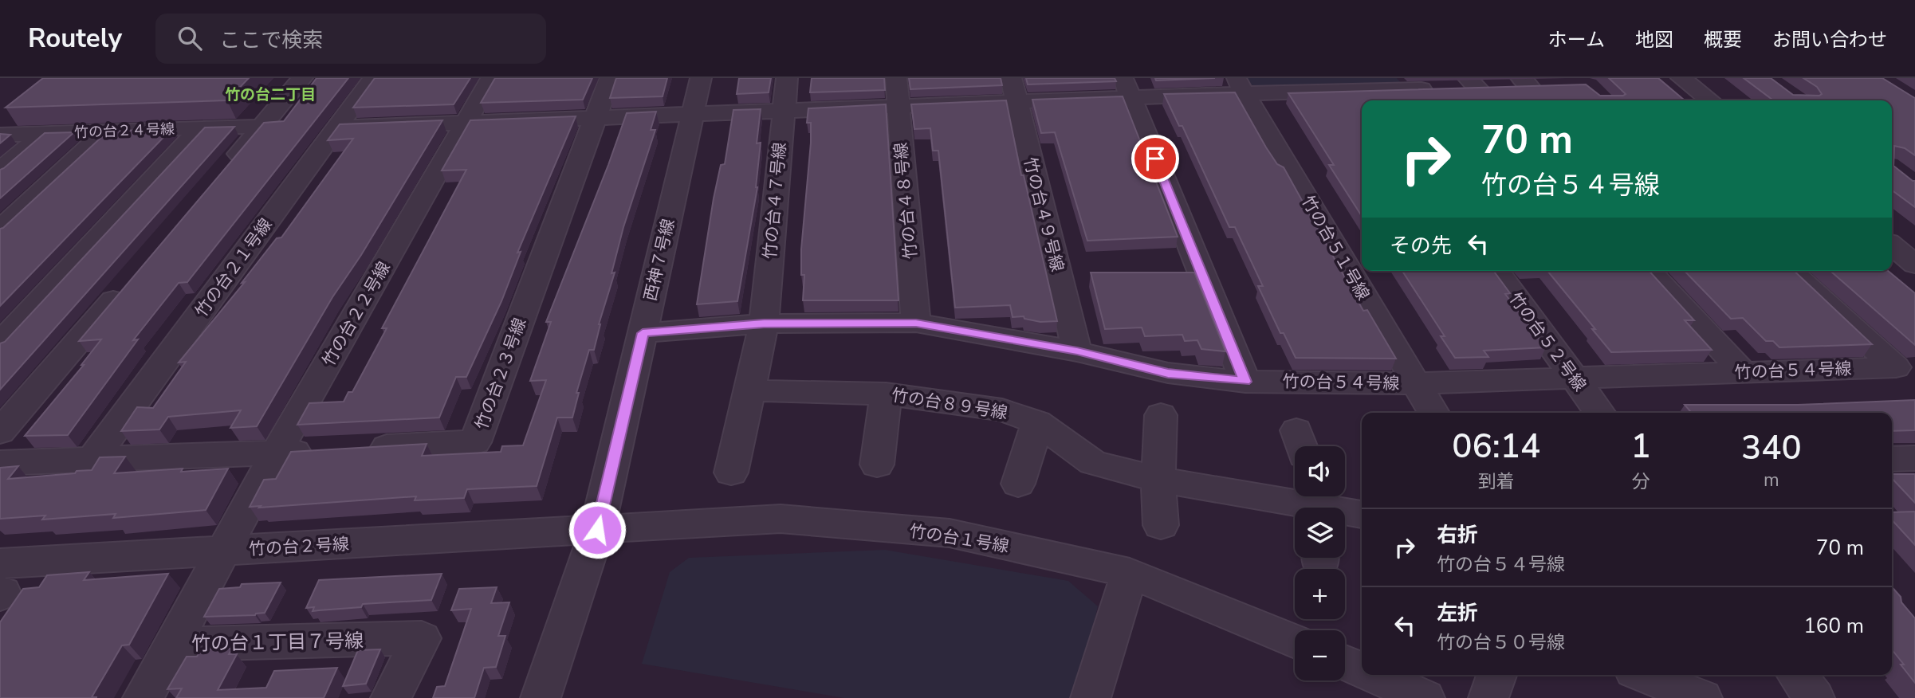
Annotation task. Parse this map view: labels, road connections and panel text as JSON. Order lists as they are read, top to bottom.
{
  "streets": {
    "street": [
      "竹の台２４号線",
      "竹の台４７号線",
      "竹の台４８号線",
      "竹の台４９号線",
      "竹の台５１号線",
      "西神７号線",
      "竹の台２１号線",
      "竹の台２２号線",
      "竹の台５２号線",
      "竹の台５４号線",
      "竹の台２３号線",
      "竹の台８９号線",
      "竹の台１号線",
      "竹の台２号線",
      "竹の台１丁目７号線"
    ]
  },
  "crossings": [
    ["竹の台４７号線", "竹の台５４号線"],
    ["竹の台４８号線", "竹の台５４号線"],
    ["竹の台４９号線", "竹の台５４号線"],
    ["竹の台５１号線", "竹の台５４号線"],
    ["西神７号線", "竹の台５４号線"],
    ["西神７号線", "竹の台１号線"],
    ["西神７号線", "竹の台２号線"],
    ["竹の台２２号線", "竹の台２号線"],
    ["竹の台２２号線", "竹の台１丁目７号線"],
    ["竹の台５２号線", "竹の台５４号線"],
    ["竹の台１号線", "竹の台２号線"],
    ["竹の台２号線", "竹の台１丁目７号線"]
  ],
  "districts": ["竹の台二丁目"],
  "page": {
    "header": "Routely",
    "search": "ここで検索",
    "nav": [
      "ホーム",
      "地図",
      "概要",
      "お問い合わせ"
    ],
    "turn": ["70 m", "竹の台５４号線"],
    "then": "その先",
    "eta": [
      "06:14",
      "到着",
      "1",
      "分",
      "340",
      "m"
    ],
    "map_buttons": ["+", "−"],
    "list": [
      {
        "name": "右折",
        "note": "竹の台５４号線",
        "value": "70 m"
      },
      {
        "name": "左折",
        "note": "竹の台５０号線",
        "value": "160 m"
      }
    ]
  }
}
